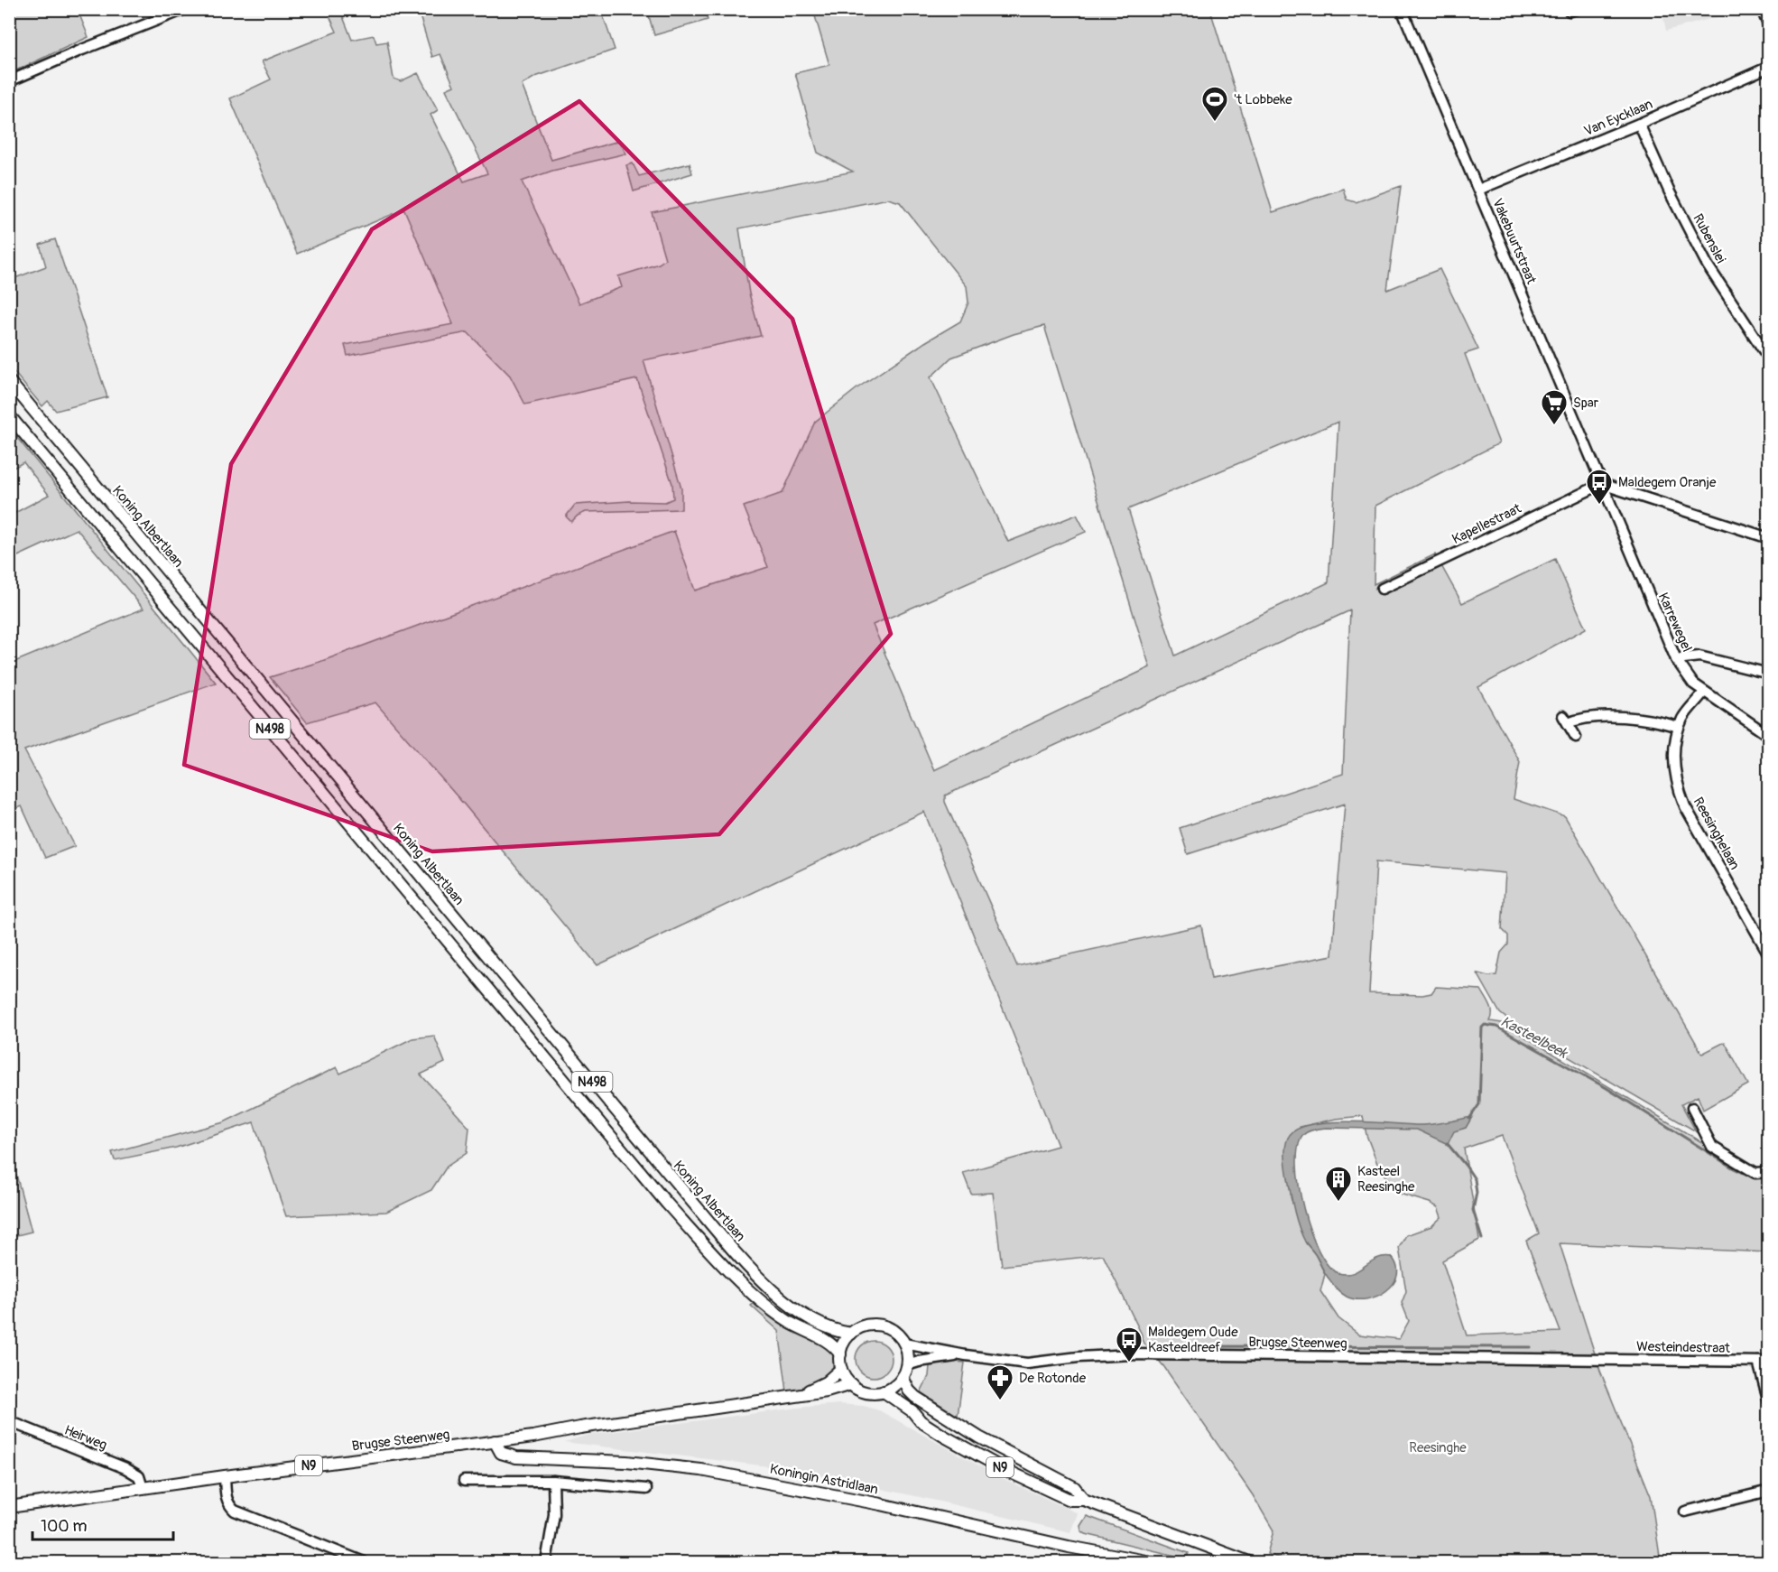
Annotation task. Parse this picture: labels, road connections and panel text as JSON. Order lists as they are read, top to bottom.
{
  "streets": {
    "main road": [
      "Koning Albertlaan",
      "N498",
      "Brugse Steenweg",
      "N9",
      "Koningin Astridlaan"
    ],
    "street": [
      "Van Eycklaan",
      "Rubenslei",
      "Vakebuurtstraat",
      "Kapellestraat",
      "Karrewegel",
      "Reesinghelaan",
      "Westeindestraat",
      "Heirweg"
    ]
  },
  "crossings": [
    ["Van Eycklaan", "Rubenslei"],
    ["Van Eycklaan", "Vakebuurtstraat"],
    ["Vakebuurtstraat", "Kapellestraat"],
    ["Vakebuurtstraat", "Karrewegel"],
    ["Kapellestraat", "Karrewegel"],
    ["Koning Albertlaan", "N498"],
    ["Koning Albertlaan", "Brugse Steenweg"],
    ["Koning Albertlaan", "N9"],
    ["Karrewegel", "Reesinghelaan"],
    ["N498", "Brugse Steenweg"],
    ["N498", "N9"],
    ["Brugse Steenweg", "Westeindestraat"],
    ["Brugse Steenweg", "Heirweg"],
    ["Brugse Steenweg", "N9"],
    ["Brugse Steenweg", "Koningin Astridlaan"]
  ],
  "water": ["Kasteelbeek"],
  "parks": ["Reesinghe"],
  "places": {
    "sports": ["'t Lobbeke"],
    "supermarket": ["Spar"],
    "bus stop": ["Maldegem Oranje", "Maldegem Oude Kasteeldreef"],
    "building": ["Kasteel Reesinghe"],
    "pharmacy": ["De Rotonde"]
  },
  "scale_bar": "100 m"
}
